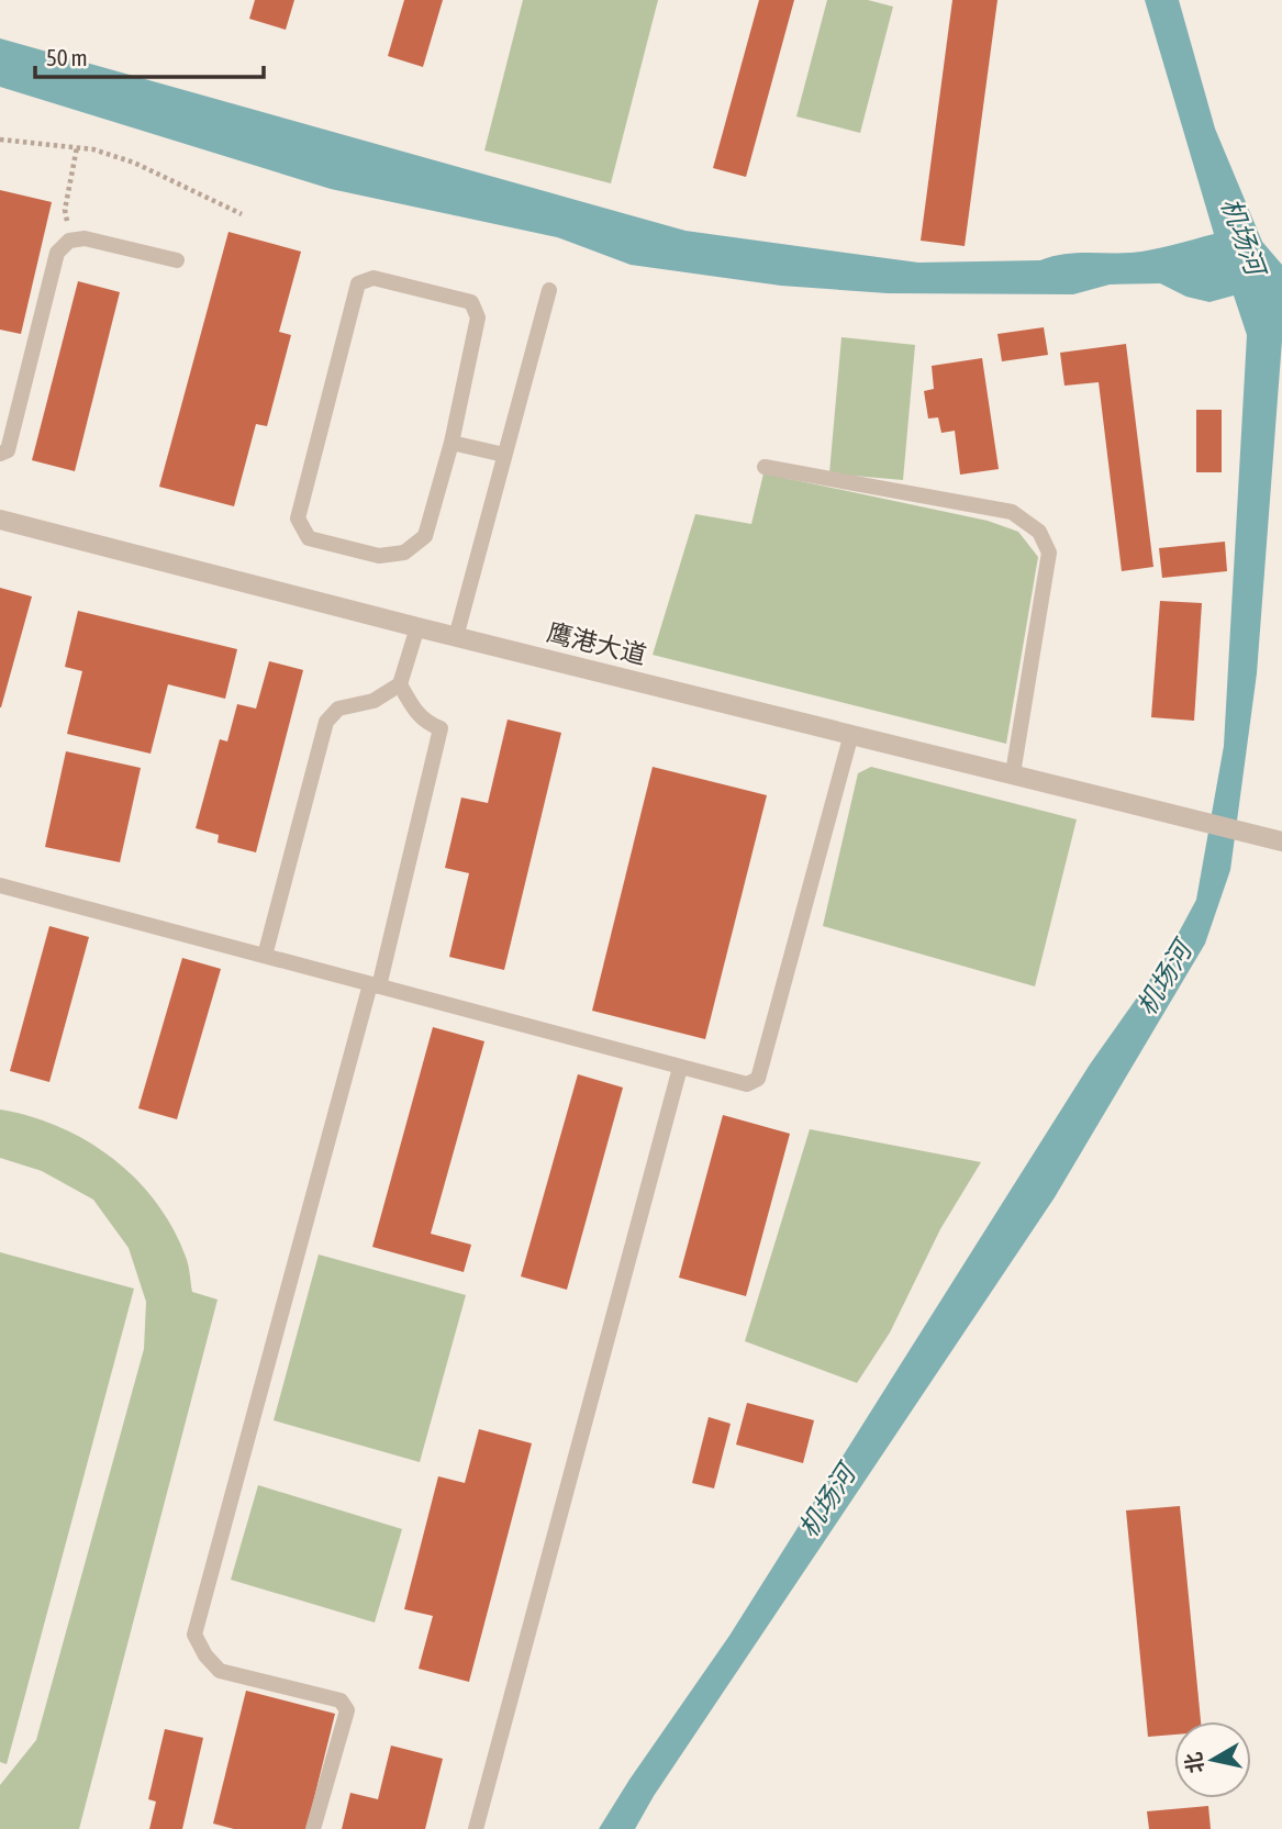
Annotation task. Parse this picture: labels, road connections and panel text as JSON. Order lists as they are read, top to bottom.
{
  "streets": {
    "street": ["鹰港大道"]
  },
  "water": ["机场河"],
  "scale_bar": "50 m",
  "north": "left"
}
